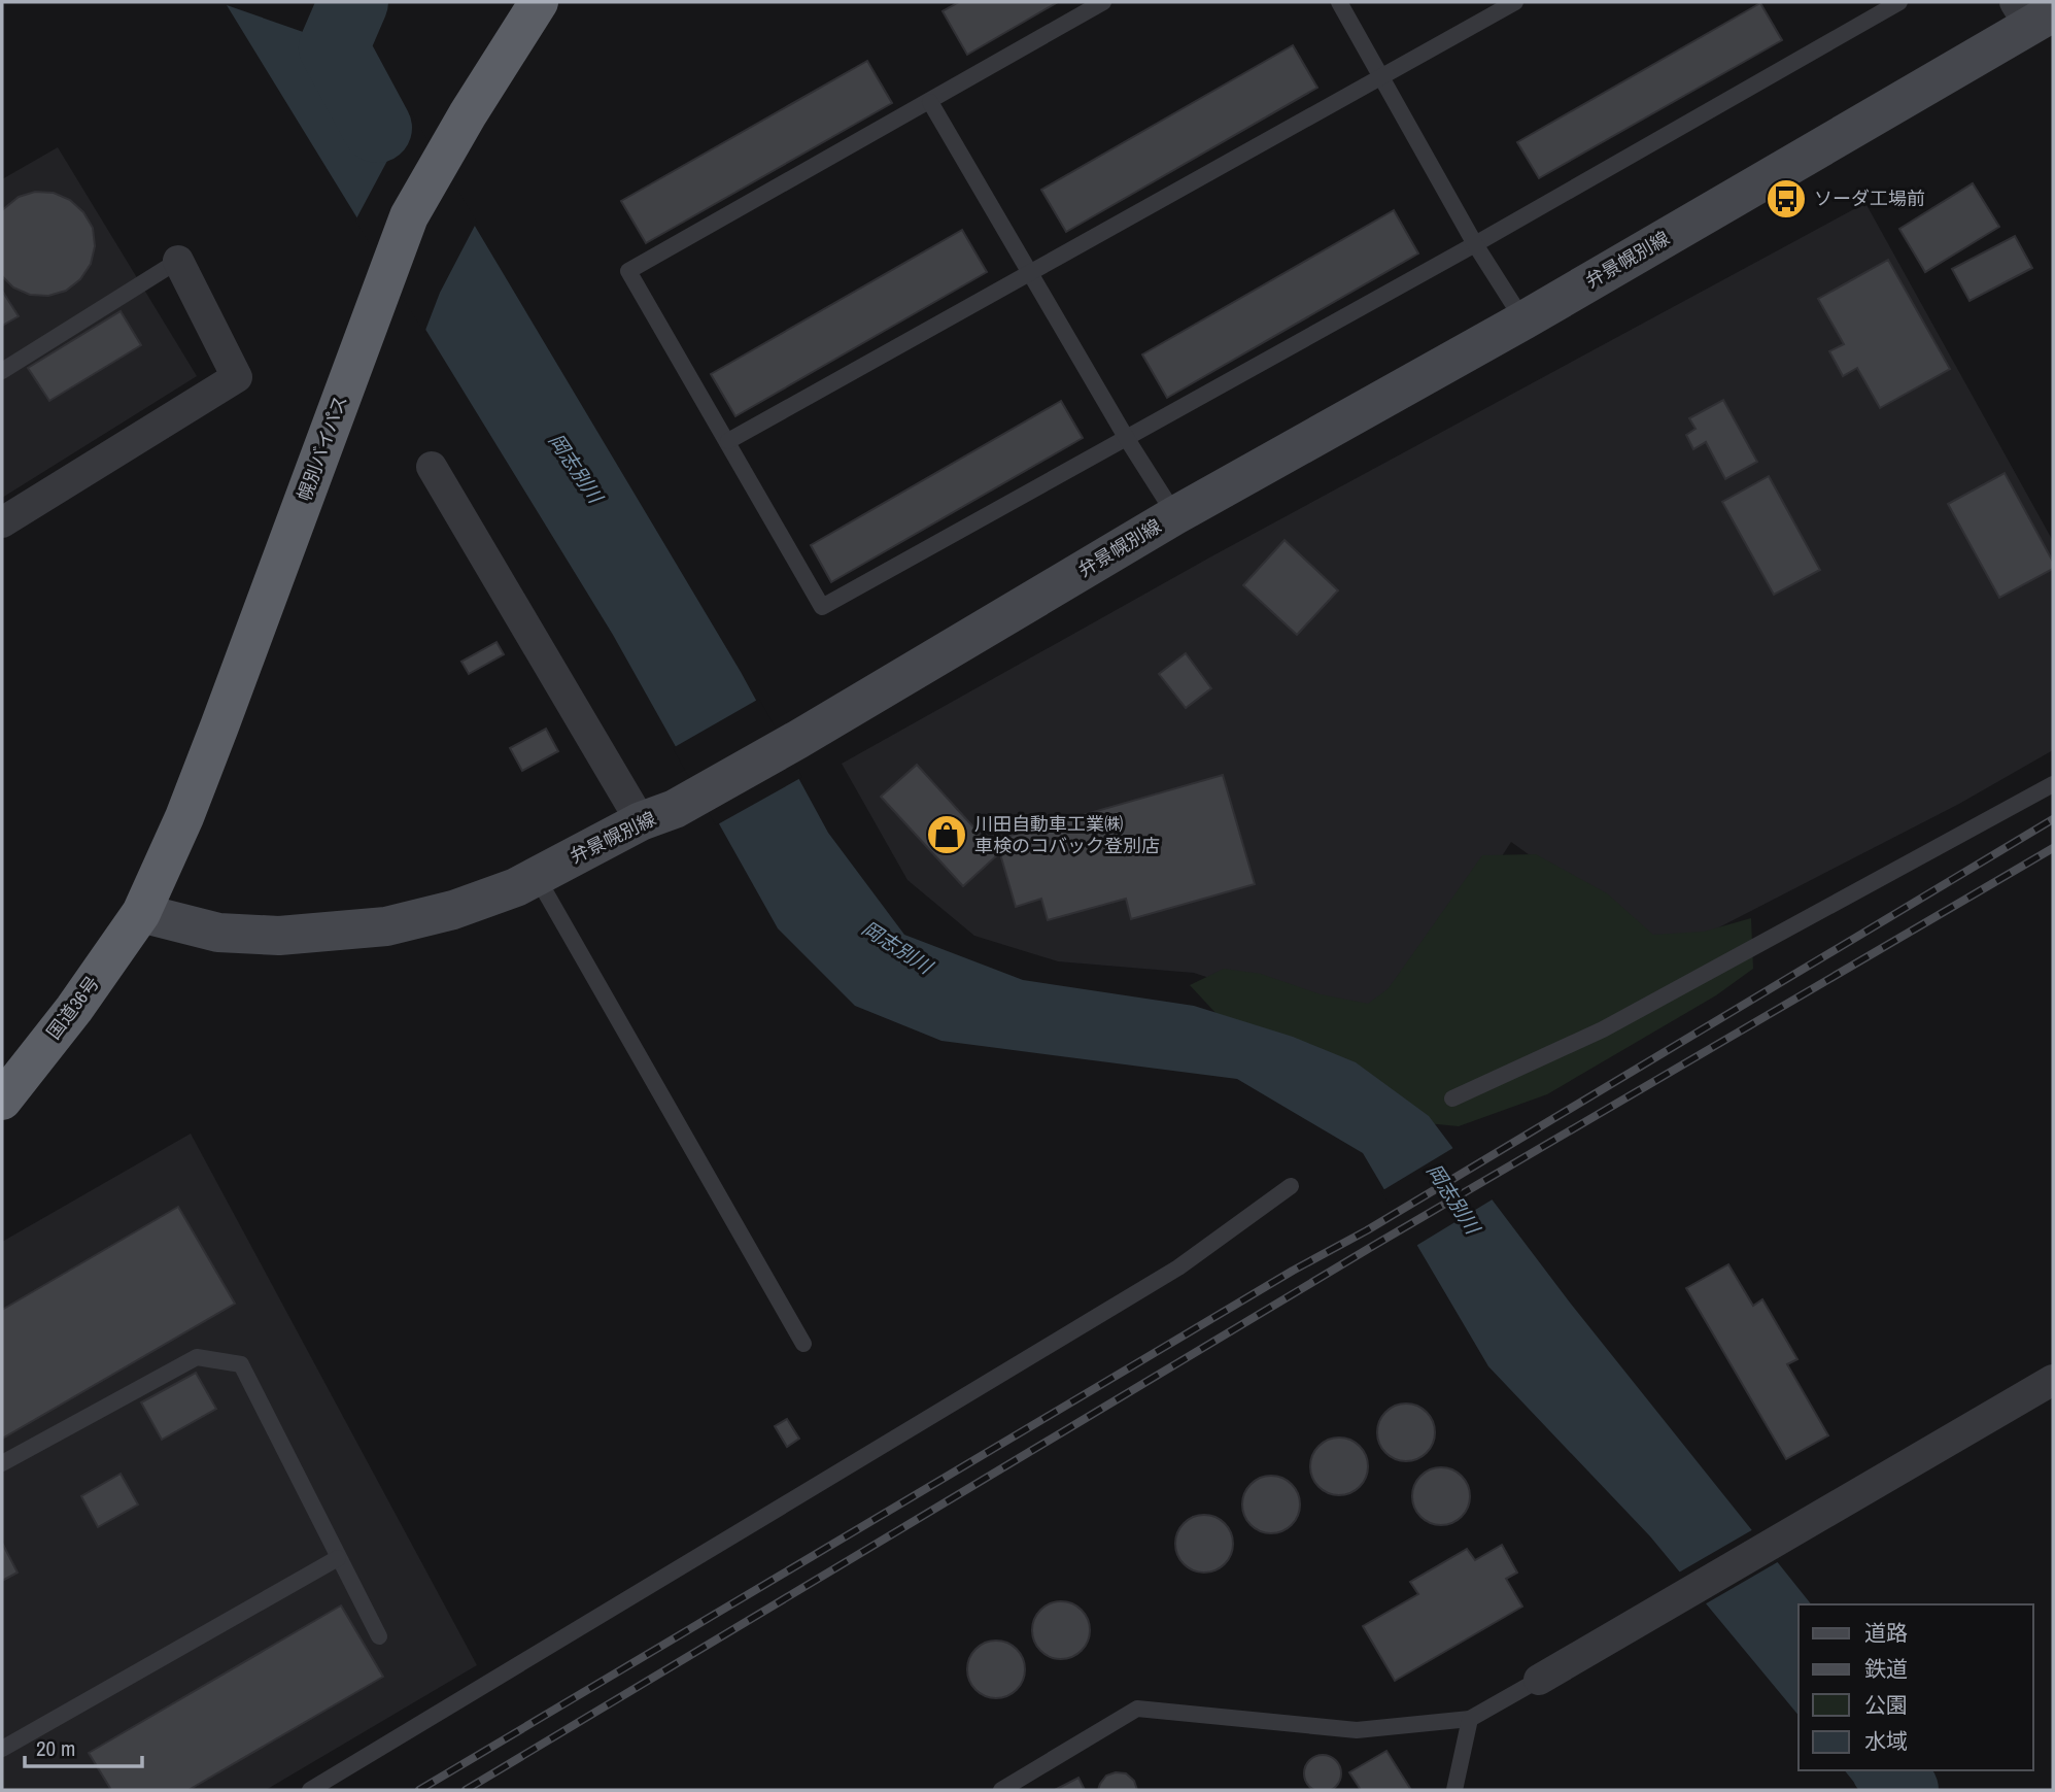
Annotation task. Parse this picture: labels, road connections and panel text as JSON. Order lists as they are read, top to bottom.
{
  "streets": {
    "highway": ["幌別バイパス", "国道36号"],
    "main road": ["弁景幌別線"]
  },
  "crossings": [
    ["弁景幌別線", "幌別バイパス"],
    ["弁景幌別線", "国道36号"],
    ["幌別バイパス", "国道36号"]
  ],
  "water": ["岡志別川"],
  "places": {
    "bus stop": ["ソーダ工場前"],
    "shop": ["川田自動車工業㈱ 車検のコバック登別店"]
  },
  "legend": [
    "道路",
    "鉄道",
    "公園",
    "水域"
  ],
  "scale_bar": "20 m"
}
